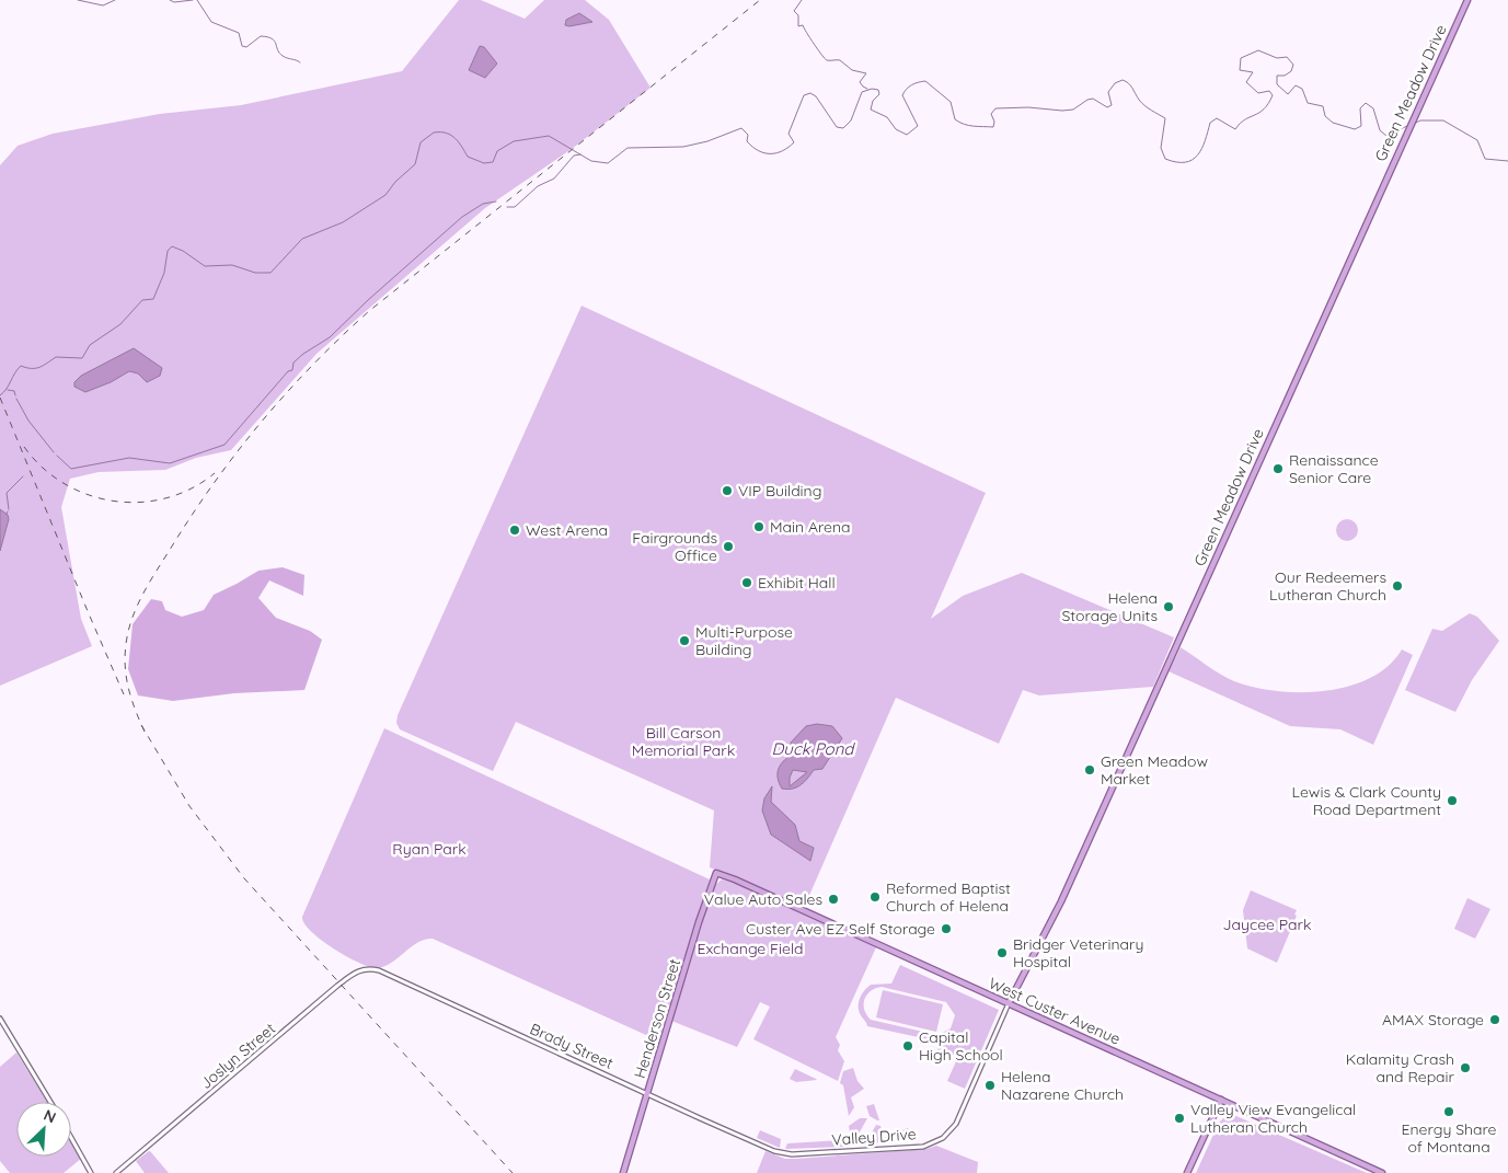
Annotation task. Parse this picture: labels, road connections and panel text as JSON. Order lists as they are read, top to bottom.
{
  "streets": {
    "main road": ["Green Meadow Drive", "West Custer Avenue", "Henderson Street"],
    "street": ["Brady Street", "Joslyn Street", "Valley Drive"]
  },
  "crossings": [
    ["Green Meadow Drive", "West Custer Avenue"],
    ["Green Meadow Drive", "Valley Drive"],
    ["West Custer Avenue", "Henderson Street"],
    ["West Custer Avenue", "Valley Drive"],
    ["Henderson Street", "Brady Street"],
    ["Brady Street", "Joslyn Street"],
    ["Brady Street", "Valley Drive"]
  ],
  "water": ["Duck Pond"],
  "parks": [
    "Bill Carson Memorial Park",
    "Ryan Park",
    "Jaycee Park",
    "Exchange Field"
  ],
  "places": [
    "Renaissance Senior Care",
    "VIP Building",
    "Main Arena",
    "West Arena",
    "Fairgrounds Office",
    "Exhibit Hall",
    "Our Redeemers Lutheran Church",
    "Helena Storage Units",
    "Multi-Purpose Building",
    "Green Meadow Market",
    "Lewis & Clark County Road Department",
    "Reformed Baptist Church of Helena",
    "Value Auto Sales",
    "Custer Ave EZ Self Storage",
    "Bridger Veterinary Hospital",
    "AMAX Storage",
    "Capital High School",
    "Kalamity Crash and Repair",
    "Helena Nazarene Church",
    "Energy Share of Montana",
    "Valley View Evangelical Lutheran Church"
  ],
  "north": "top right"
}
